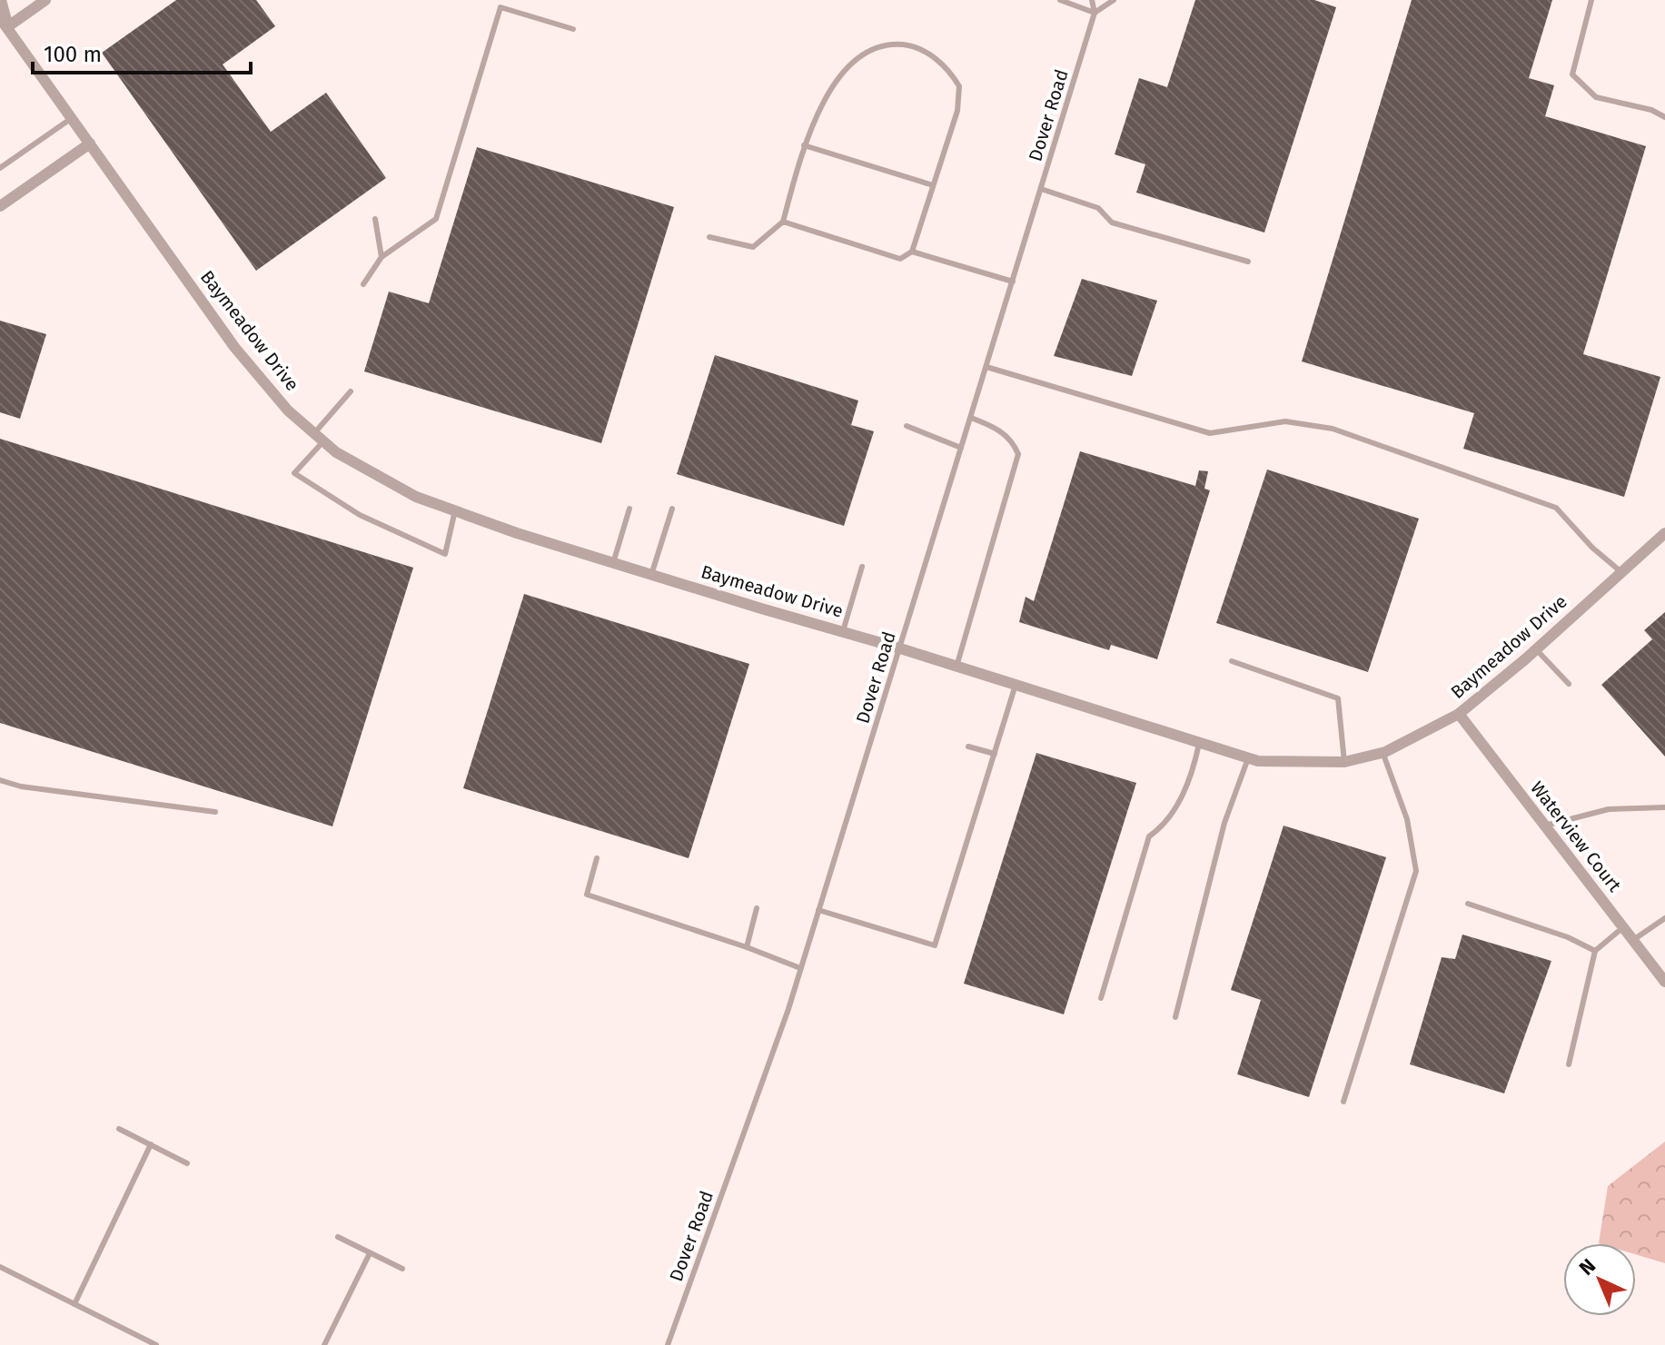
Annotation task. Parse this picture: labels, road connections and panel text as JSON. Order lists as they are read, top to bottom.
{
  "streets": {
    "street": ["Baymeadow Drive", "Waterview Court"],
    "lane": ["Dover Road"]
  },
  "crossings": [
    ["Dover Road", "Baymeadow Drive"],
    ["Baymeadow Drive", "Waterview Court"]
  ],
  "scale_bar": "100 m",
  "north": "top left"
}
